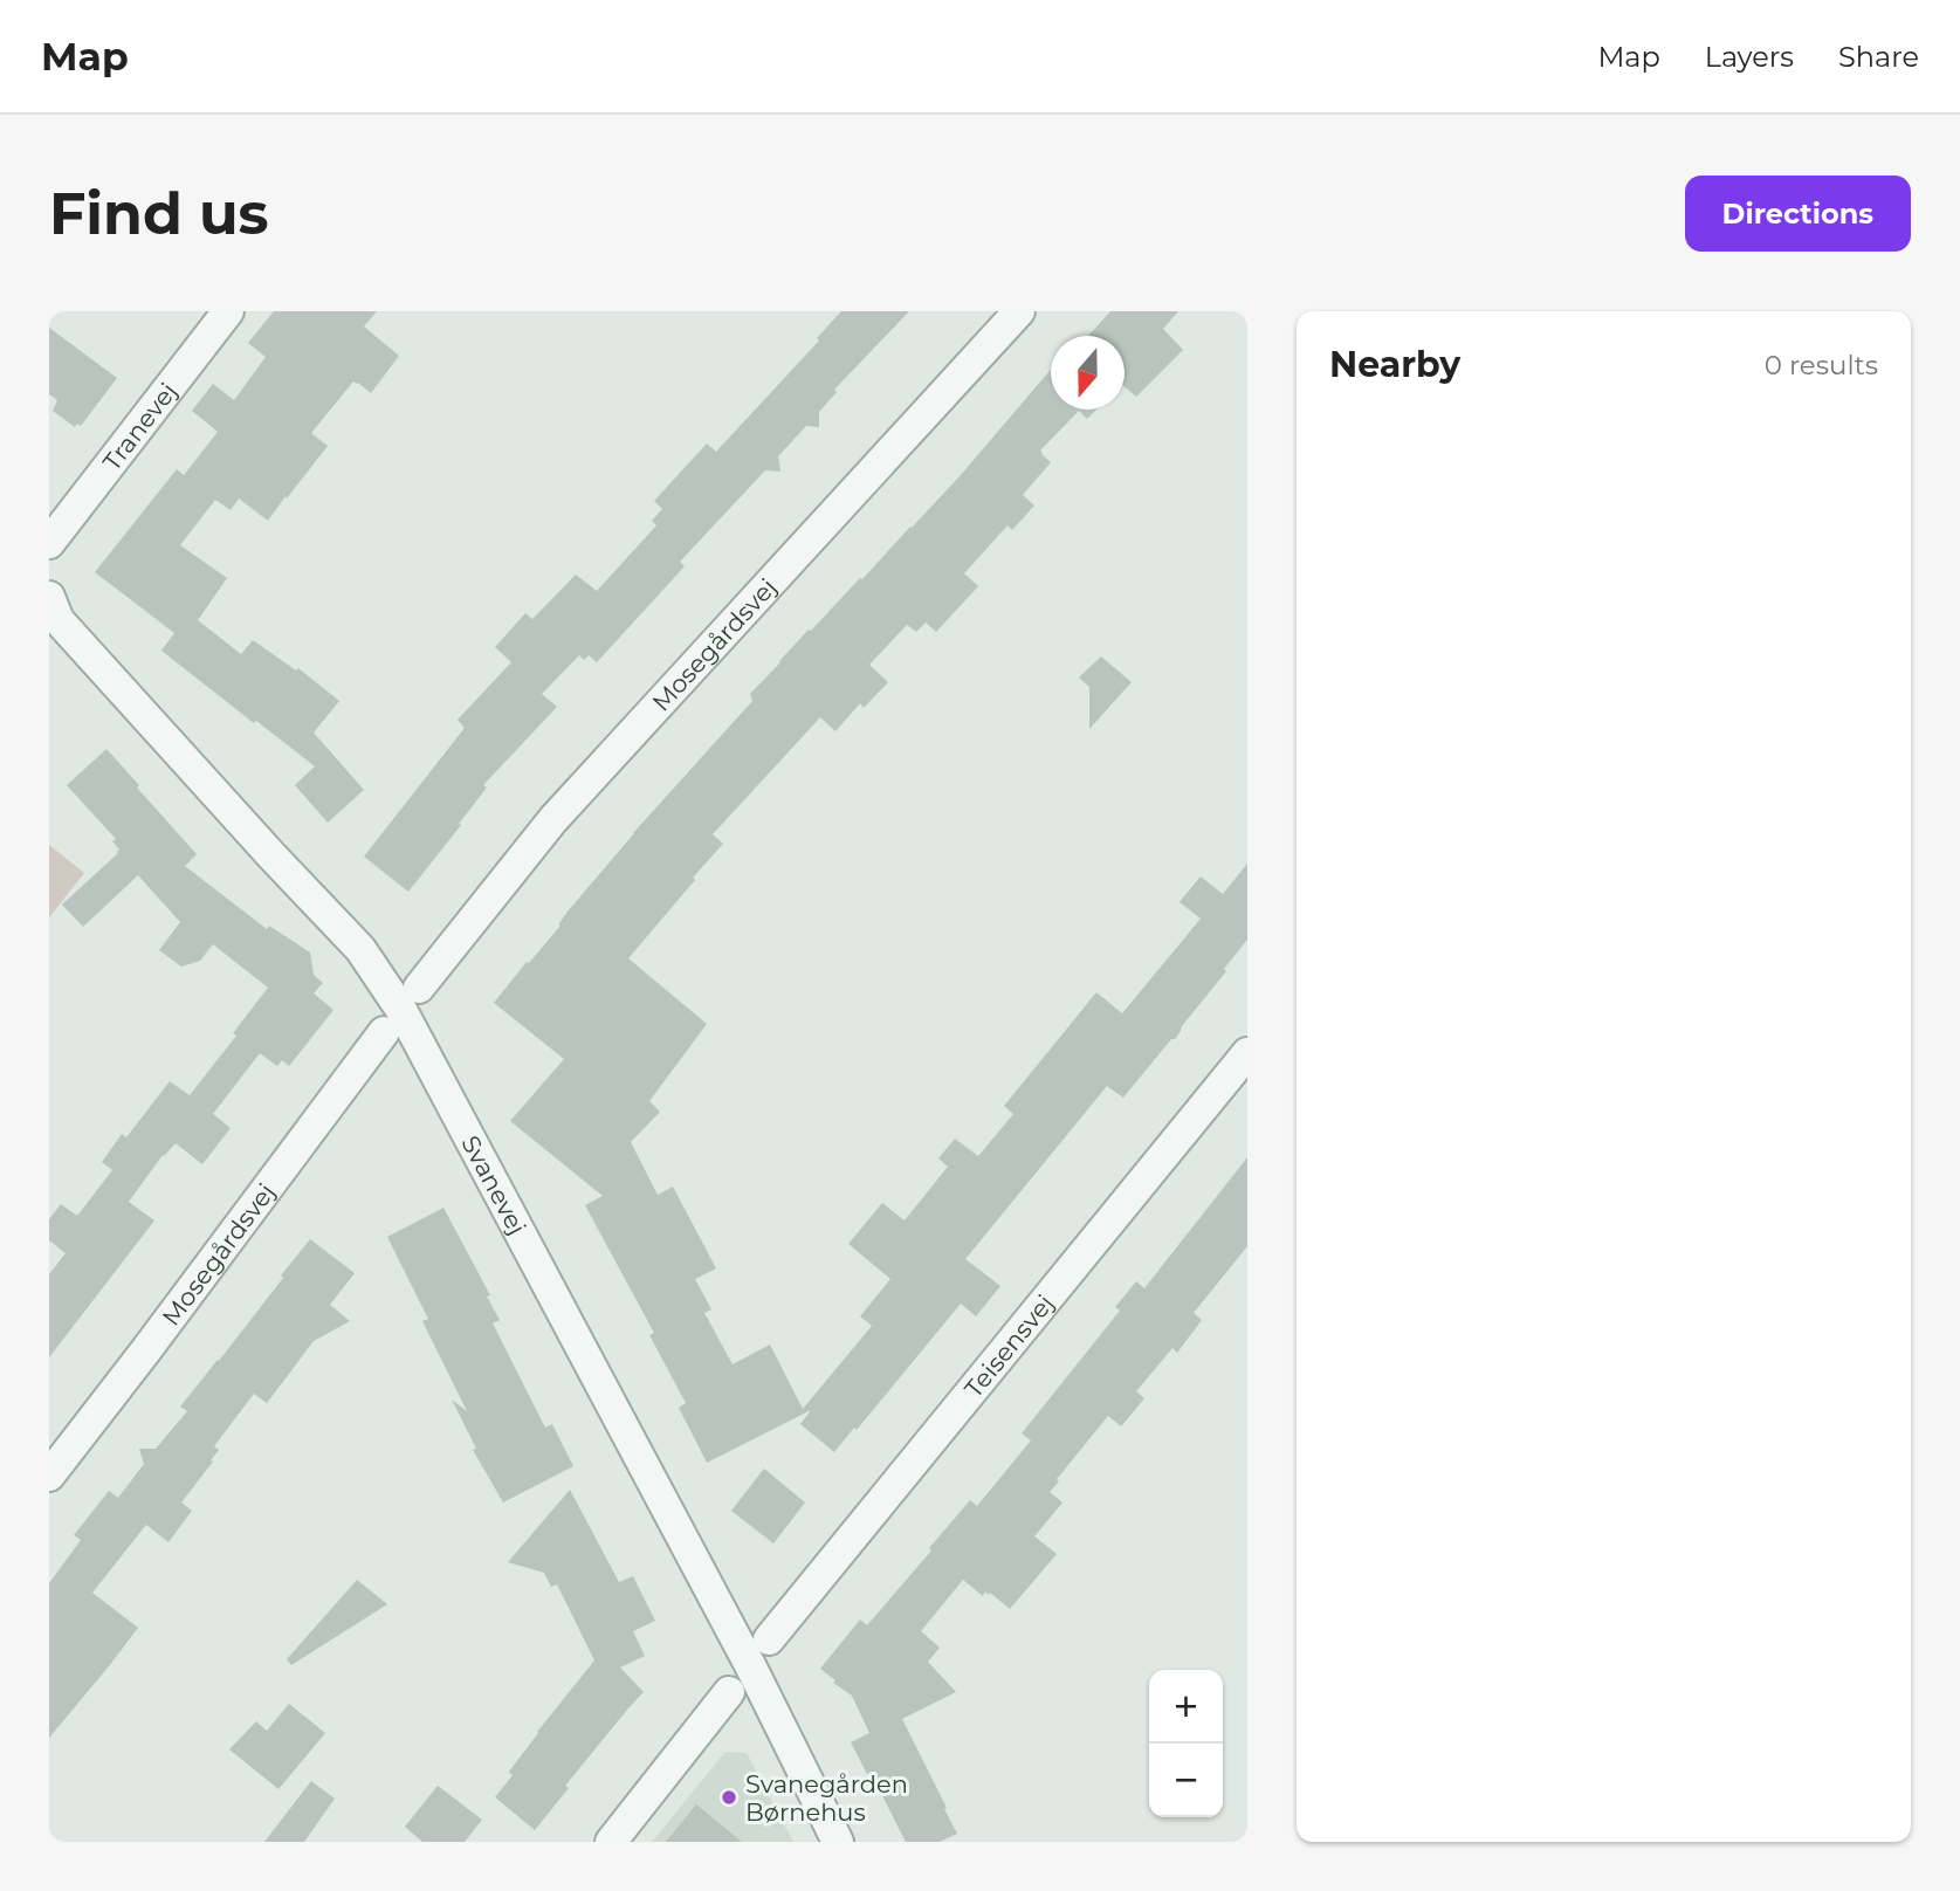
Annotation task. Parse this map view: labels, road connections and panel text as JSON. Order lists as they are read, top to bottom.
{
  "streets": {
    "street": [
      "Tranevej",
      "Mosegårdsvej",
      "Svanevej",
      "Teisensvej"
    ]
  },
  "places": ["Svanegården Børnehus"],
  "north": "bottom",
  "page": {
    "header": "Map",
    "nav": ["Map", "Layers", "Share"],
    "buttons": "Directions",
    "title": "Find us",
    "heading": ["Nearby", "0 results"],
    "map_buttons": ["+", "−"]
  }
}
